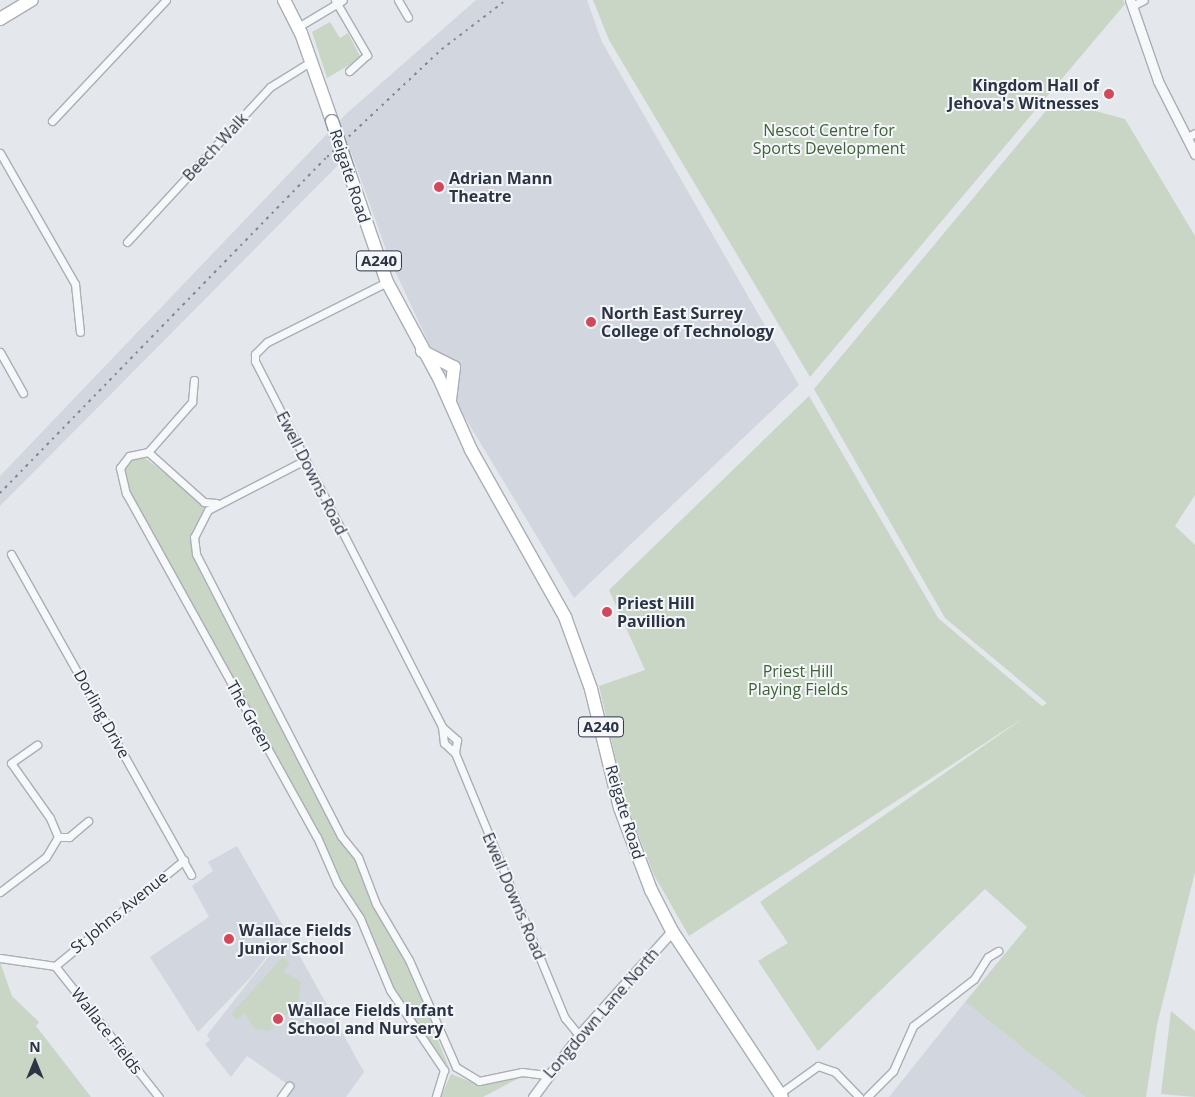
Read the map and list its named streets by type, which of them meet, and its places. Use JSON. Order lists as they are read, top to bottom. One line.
{"streets":{"highway":["Reigate Road","A240"],"street":["Beech Walk","Ewell Downs Road","Dorling Drive","The Green","St Johns Avenue","Longdown Lane North","Wallace Fields"]},"crossings":[["Beech Walk","Reigate Road"],["Reigate Road","Ewell Downs Road"],["Reigate Road","Longdown Lane North"],["Ewell Downs Road","The Green"],["Ewell Downs Road","Longdown Lane North"],["Dorling Drive","St Johns Avenue"],["St Johns Avenue","Wallace Fields"]],"parks":["Nescot Centre for Sports Development","Priest Hill Playing Fields"],"places":["Kingdom Hall of Jehova's Witnesses","Adrian Mann Theatre","North East Surrey College of Technology","Priest Hill Pavillion","Wallace Fields Junior School","Wallace Fields Infant School and Nursery"],"north":"top"}
